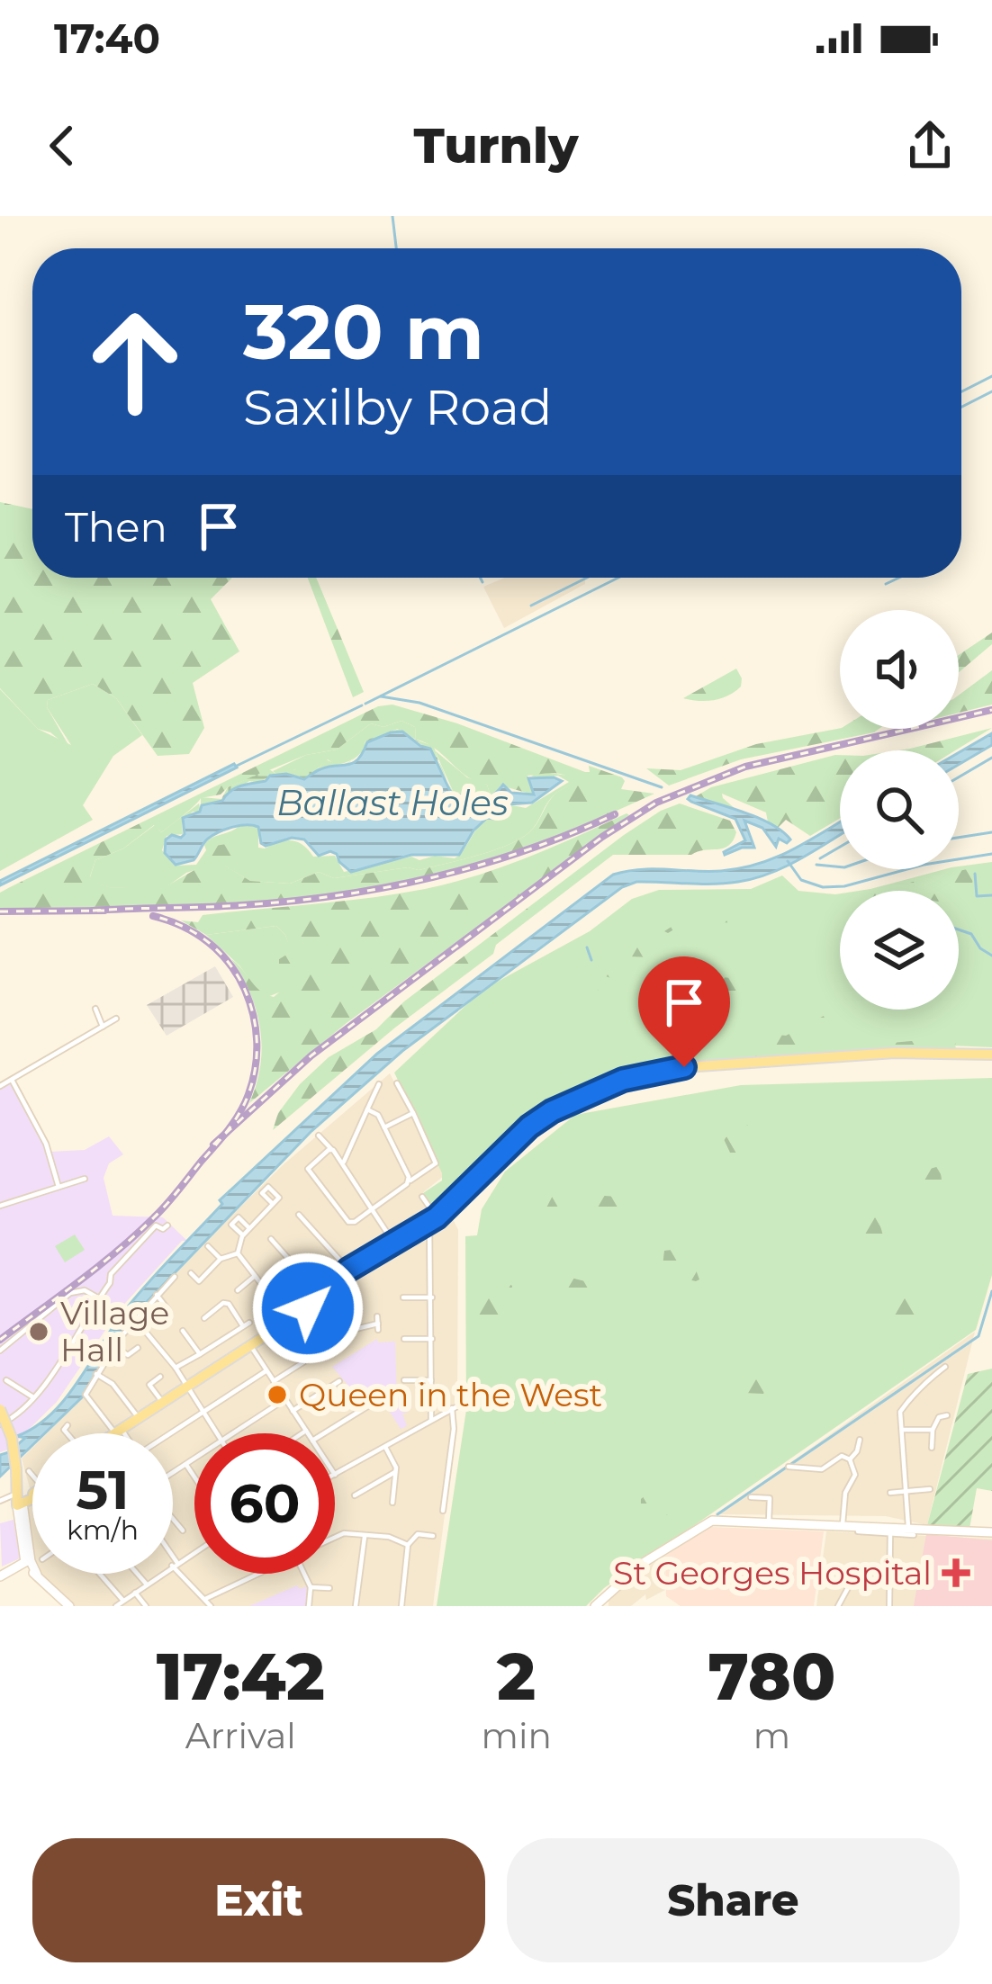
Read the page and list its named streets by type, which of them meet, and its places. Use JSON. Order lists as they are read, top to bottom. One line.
{"water":["Ballast Holes"],"places":{"other":["Village Hall","Queen in the West"],"health":["St Georges Hospital"]},"page":{"status":"17:40","header":"Turnly","turn":["320 m","Saxilby Road"],"then":"Then","speed":"51 km/h","limit":"60","eta":["17:42","Arrival","2","min","780","m"],"buttons":["Exit","Share"]}}
